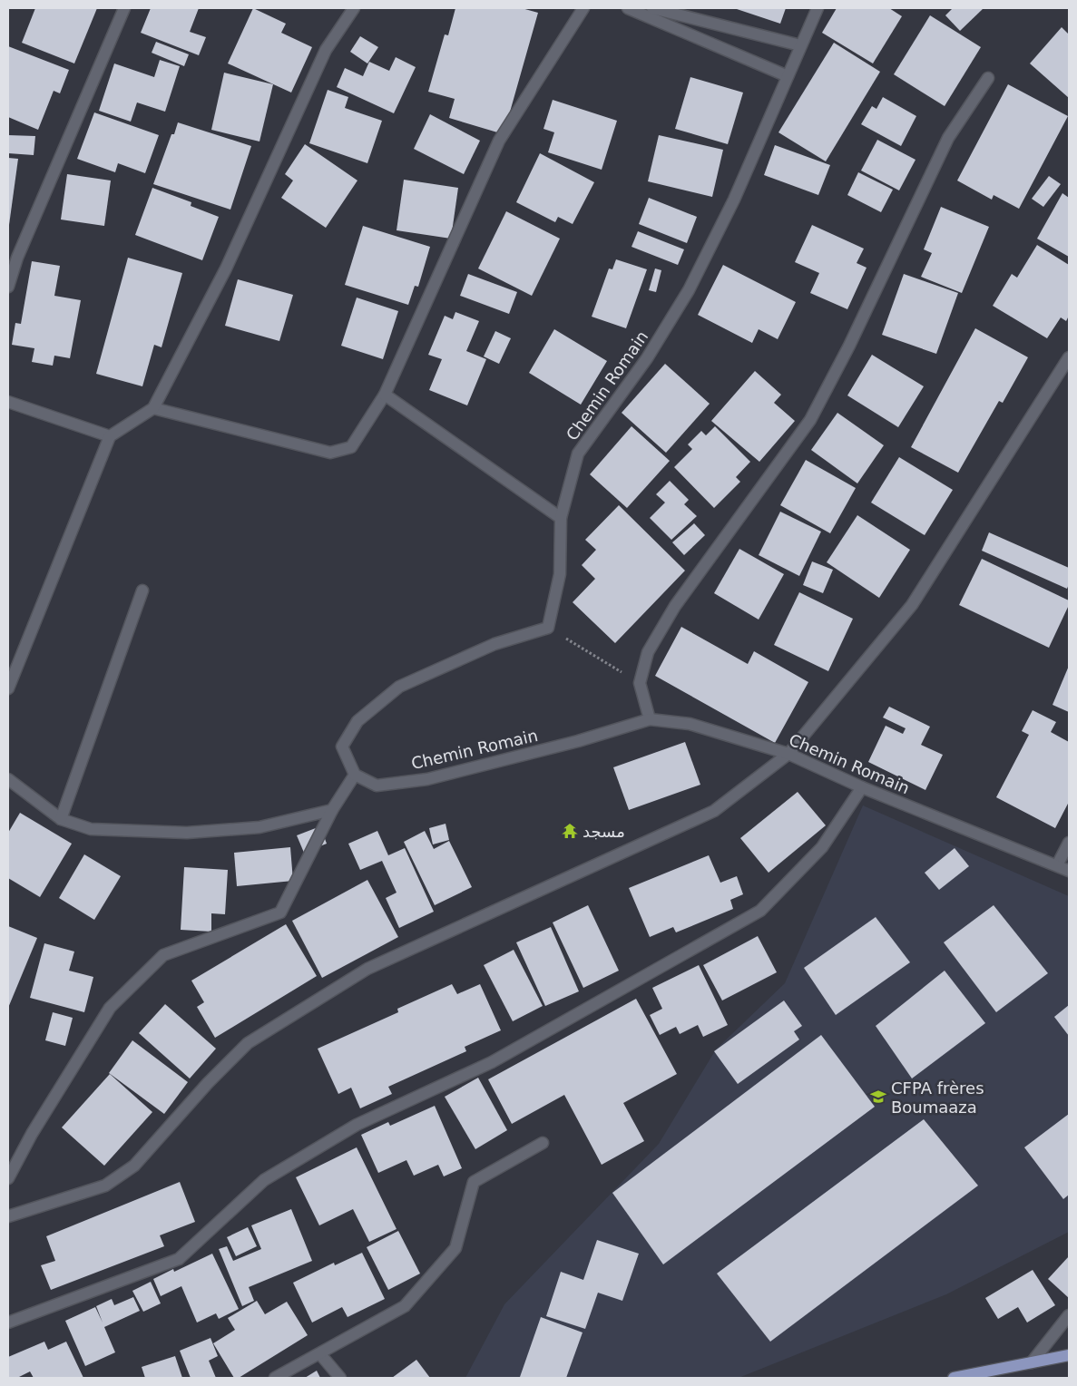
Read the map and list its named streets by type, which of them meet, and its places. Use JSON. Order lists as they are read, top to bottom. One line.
{"streets":{"street":["Chemin Romain"]},"places":{"temple":["مسجد"],"school or university":["CFPA frères Boumaaza"]}}
